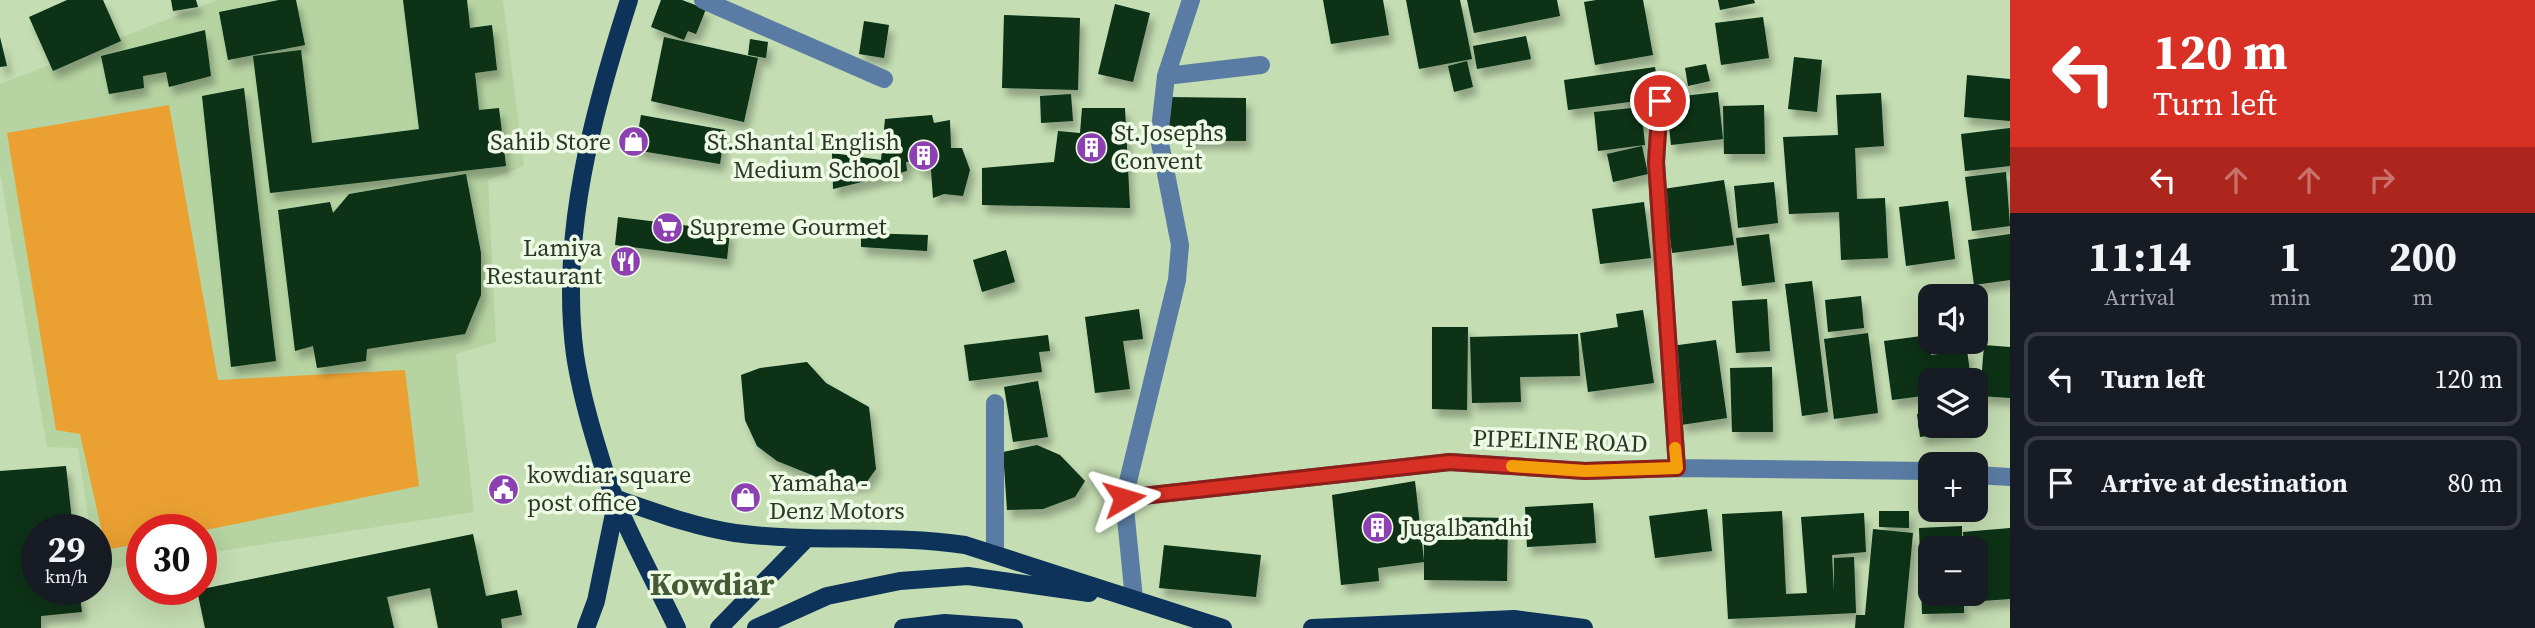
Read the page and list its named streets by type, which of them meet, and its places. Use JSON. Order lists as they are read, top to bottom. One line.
{"streets":{"street":["PIPELINE ROAD"]},"districts":["Kowdiar"],"places":{"shop":["Sahib Store","Yamaha - Denz Motors"],"building":["St.Josephs Convent","St.Shantal English Medium School","Jugalbandhi"],"supermarket":["Supreme Gourmet"],"restaurant":["Lamiya Restaurant"],"public building":["kowdiar square post office"]},"page":{"turn":["120 m","Turn left"],"eta":["11:14","Arrival","1","min","200","m"],"map_buttons":["+","−"],"list":[{"name":"Turn left","value":"120 m"},{"name":"Arrive at destination","value":"80 m"}],"speed":"29 km/h","limit":"30"}}
